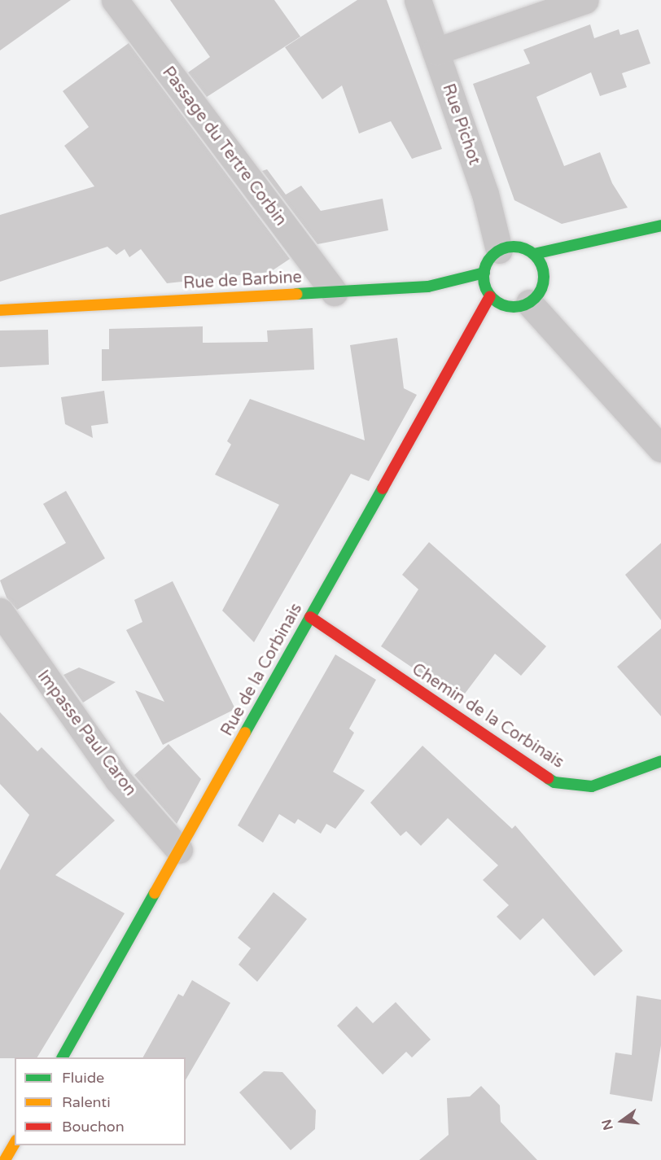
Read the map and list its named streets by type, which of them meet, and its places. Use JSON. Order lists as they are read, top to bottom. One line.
{"streets":{"street":["Rue Pichot","Passage du Tertre Corbin","Rue de Barbine","Rue de la Corbinais","Chemin de la Corbinais","Impasse Paul Caron"]},"crossings":[["Rue Pichot","Rue de Barbine"],["Rue Pichot","Rue de la Corbinais"],["Passage du Tertre Corbin","Rue de Barbine"],["Rue de Barbine","Rue de la Corbinais"],["Rue de la Corbinais","Chemin de la Corbinais"],["Rue de la Corbinais","Impasse Paul Caron"]],"legend":["Fluide","Ralenti","Bouchon"],"north":"left"}
